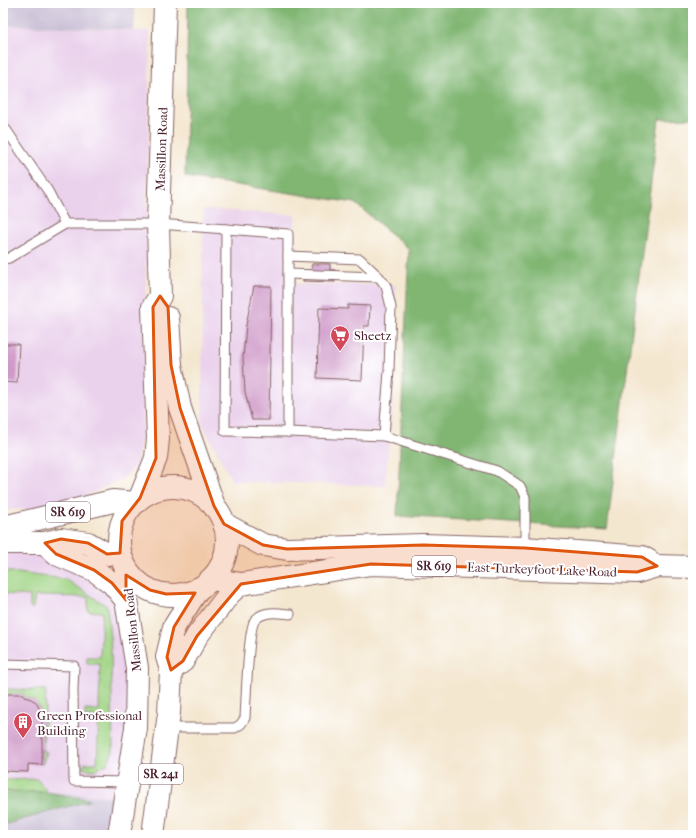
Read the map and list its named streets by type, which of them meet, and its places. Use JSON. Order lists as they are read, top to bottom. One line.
{"streets":{"main road":["Massillon Road","SR 619","East Turkeyfoot Lake Road","SR 241"]},"crossings":[["Massillon Road","SR 619"],["Massillon Road","East Turkeyfoot Lake Road"],["Massillon Road","SR 241"],["SR 619","East Turkeyfoot Lake Road"],["SR 619","SR 241"],["East Turkeyfoot Lake Road","SR 241"]],"places":{"supermarket":["Sheetz"],"building":["Green Professional Building"]}}
